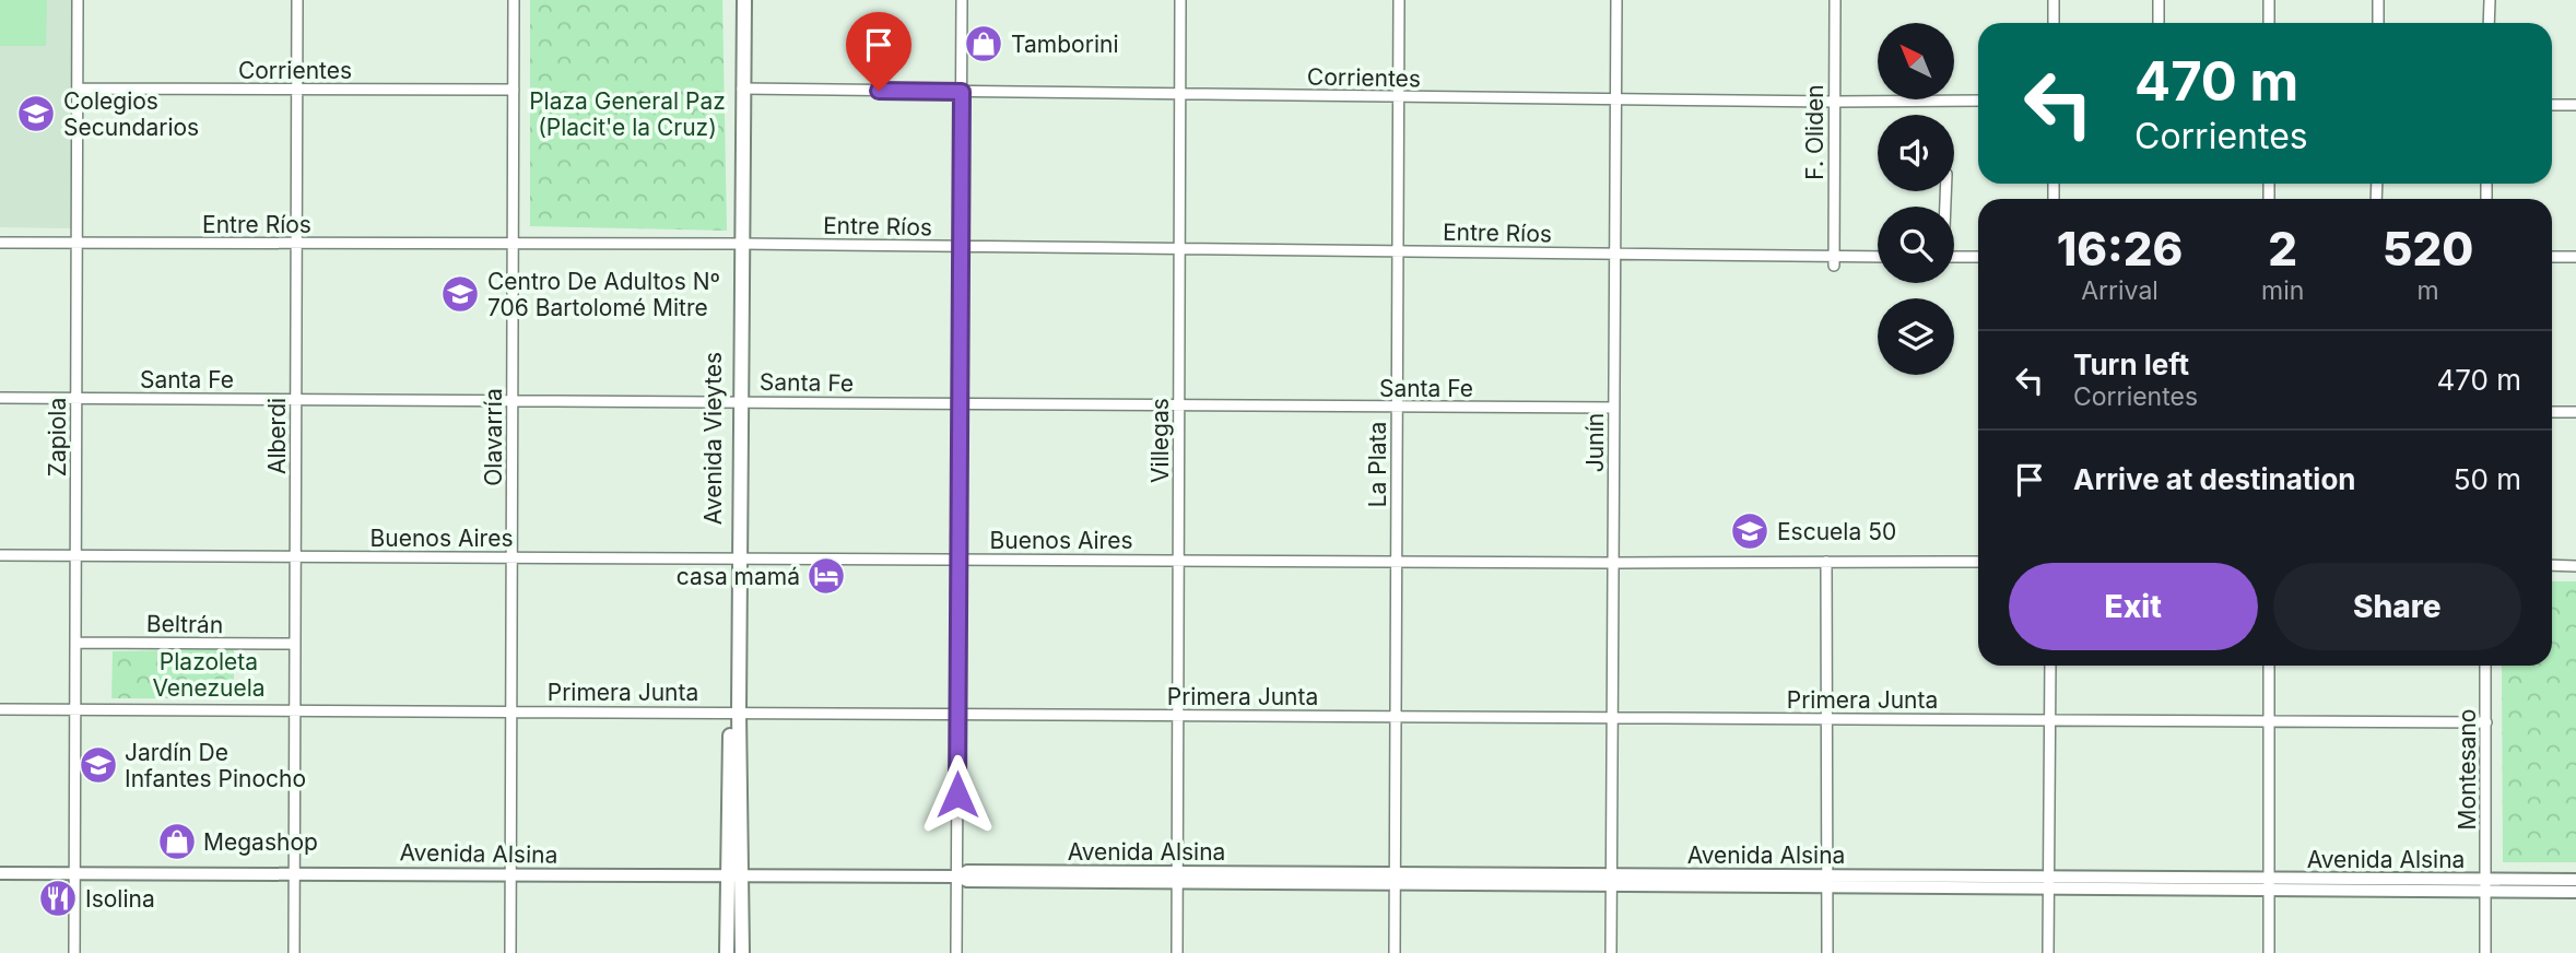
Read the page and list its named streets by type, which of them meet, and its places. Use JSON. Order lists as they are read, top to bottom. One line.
{"streets":{"main road":["Avenida Vieytes"],"street":["Corrientes","F. Oliden","Entre Ríos","Santa Fe","Alberdi","Zapiola","Olavarría","Villegas","Junín","La Plata","Buenos Aires","Beltrán","Primera Junta","Montesano","Avenida Alsina"]},"crossings":[["Corrientes","F. Oliden"],["Corrientes","Alberdi"],["Corrientes","Zapiola"],["Corrientes","Olavarría"],["Corrientes","Avenida Vieytes"],["Corrientes","Villegas"],["Corrientes","Junín"],["Corrientes","La Plata"],["F. Oliden","Entre Ríos"],["Entre Ríos","Alberdi"],["Entre Ríos","Zapiola"],["Entre Ríos","Olavarría"],["Entre Ríos","Avenida Vieytes"],["Entre Ríos","Villegas"],["Entre Ríos","Junín"],["Entre Ríos","La Plata"],["Santa Fe","Alberdi"],["Santa Fe","Zapiola"],["Santa Fe","Olavarría"],["Santa Fe","Avenida Vieytes"],["Santa Fe","Villegas"],["Santa Fe","Junín"],["Santa Fe","La Plata"],["Alberdi","Buenos Aires"],["Alberdi","Beltrán"],["Alberdi","Primera Junta"],["Alberdi","Avenida Alsina"],["Zapiola","Buenos Aires"],["Zapiola","Beltrán"],["Zapiola","Primera Junta"],["Zapiola","Avenida Alsina"],["Olavarría","Buenos Aires"],["Olavarría","Primera Junta"],["Olavarría","Avenida Alsina"],["Avenida Vieytes","Buenos Aires"],["Avenida Vieytes","Primera Junta"],["Avenida Vieytes","Avenida Alsina"],["Villegas","Buenos Aires"],["Villegas","Primera Junta"],["Villegas","Avenida Alsina"],["Junín","Buenos Aires"],["Junín","Primera Junta"],["Junín","Avenida Alsina"],["La Plata","Buenos Aires"],["La Plata","Primera Junta"],["La Plata","Avenida Alsina"],["Primera Junta","Montesano"],["Montesano","Avenida Alsina"]],"parks":["Plaza General Paz (Placit'e la Cruz)","Plazoleta Venezuela"],"places":{"shop":["Tamborini","Megashop"],"school or university":["Colegios Secundarios","Centro De Adultos Nº 706 Bartolomé Mitre","Escuela 50","Jardín De Infantes Pinocho"],"hotel":["casa mamá"],"restaurant":["Isolina"]},"north":"top left","page":{"turn":["470 m","Corrientes"],"eta":["16:26","Arrival","2","min","520","m"],"list":[{"name":"Turn left","note":"Corrientes","value":"470 m"},{"name":"Arrive at destination","value":"50 m"}],"buttons":["Exit","Share"]}}
